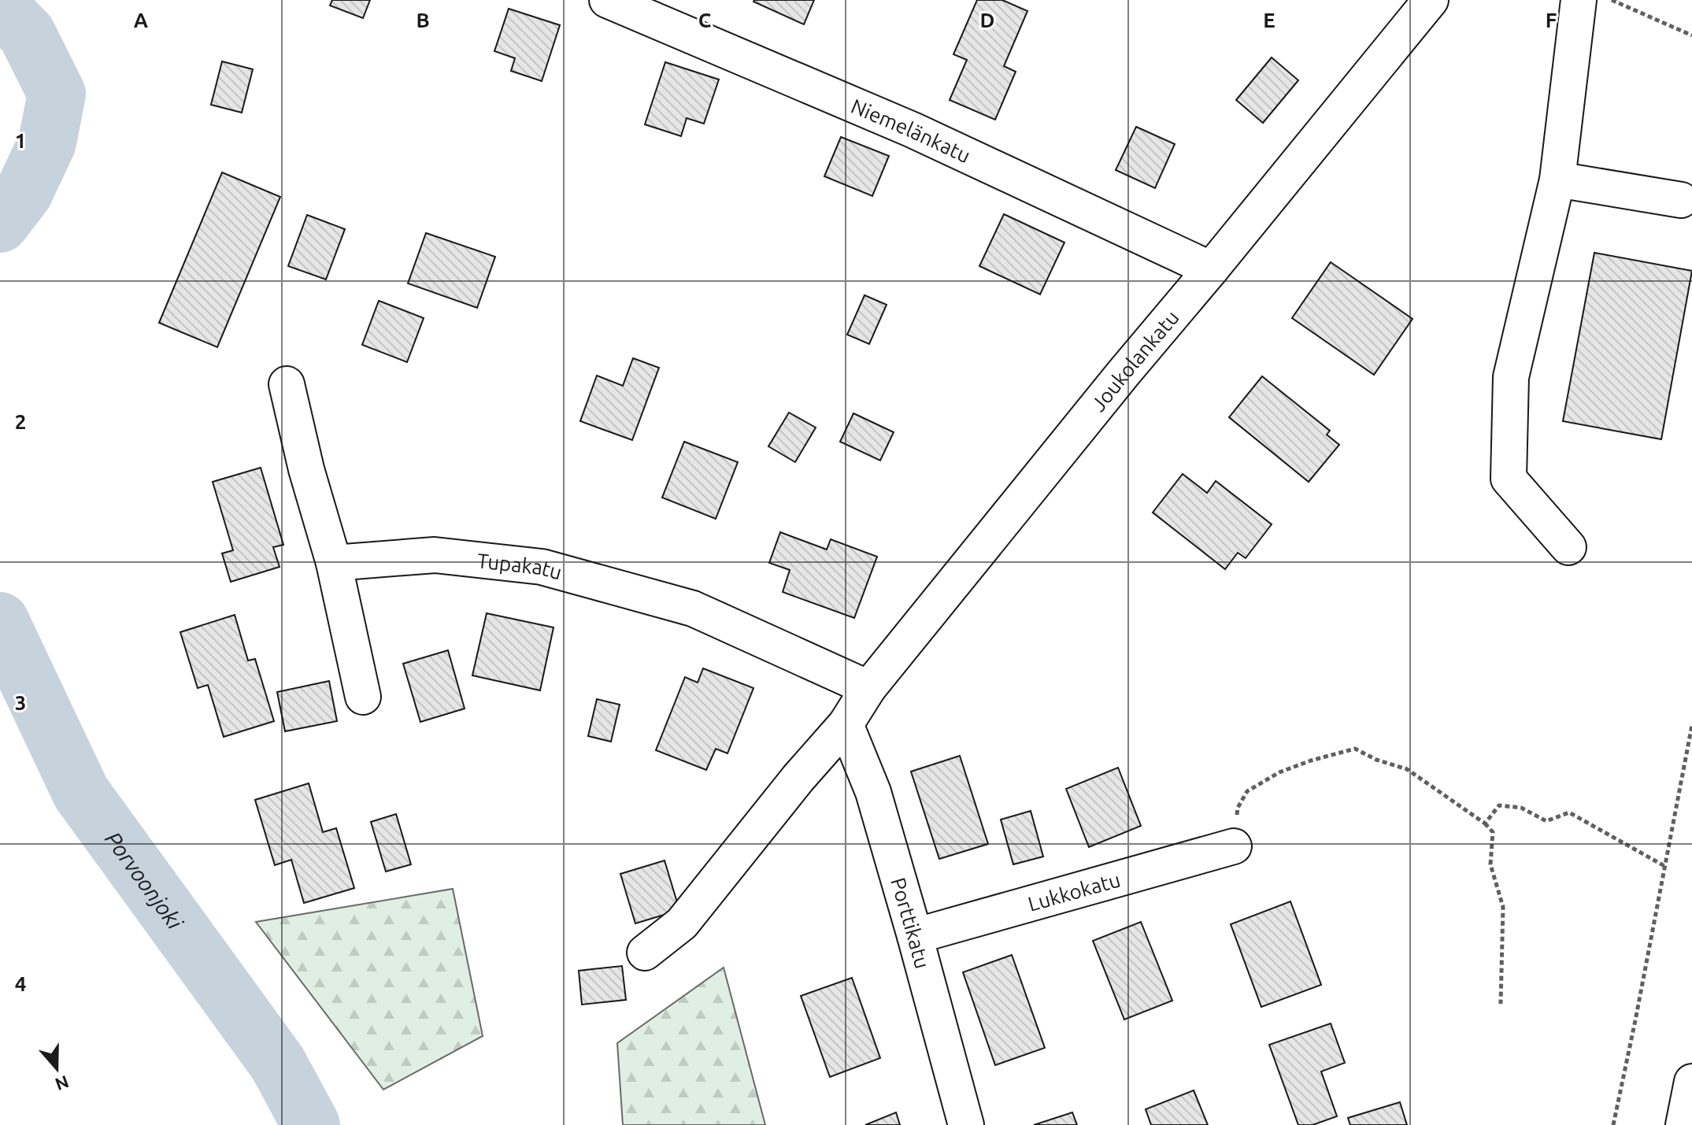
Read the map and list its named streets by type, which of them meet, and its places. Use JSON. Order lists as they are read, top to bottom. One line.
{"streets":{"street":["Niemelänkatu","Joukolankatu","Tupakatu","Lukkokatu","Porttikatu"]},"crossings":[["Niemelänkatu","Joukolankatu"],["Joukolankatu","Tupakatu"],["Joukolankatu","Porttikatu"],["Lukkokatu","Porttikatu"]],"water":["Porvoonjoki"],"north":"bottom","grid":{"columns":["A","B","C","D","E","F"],"rows":["1","2","3","4"]}}
